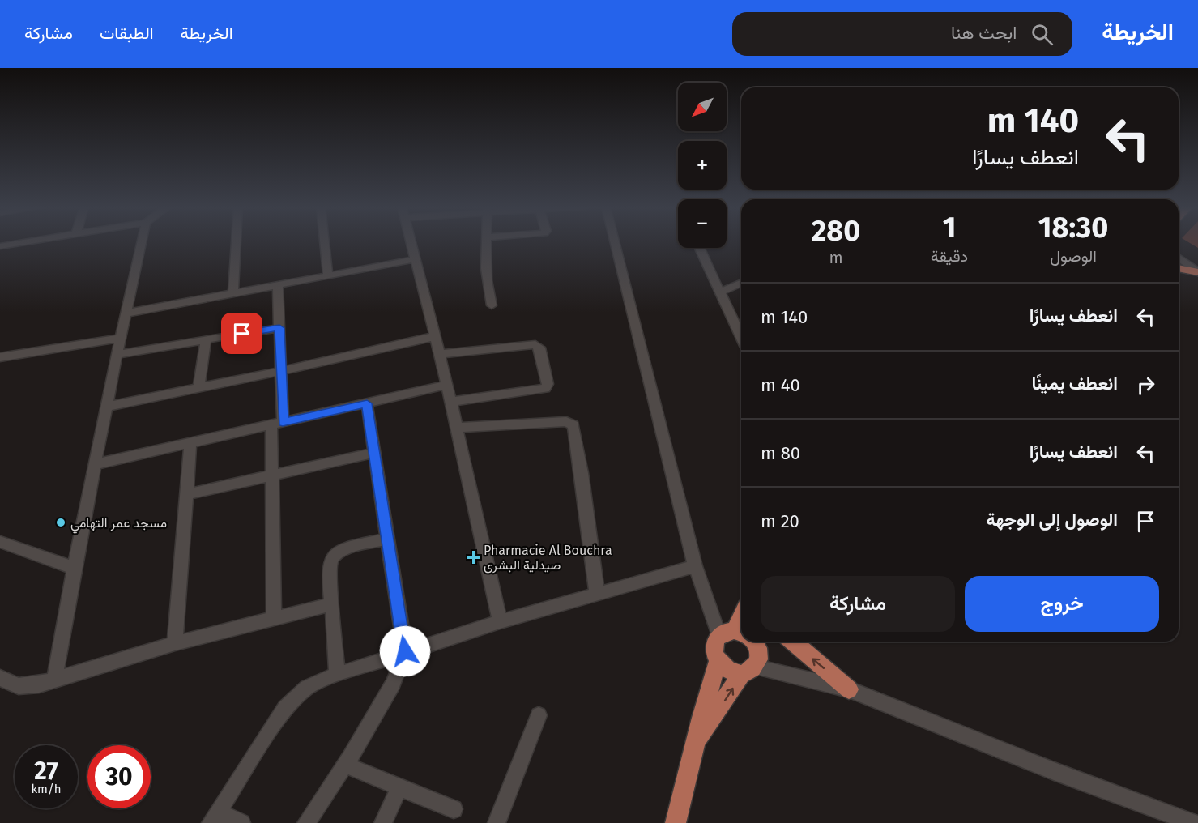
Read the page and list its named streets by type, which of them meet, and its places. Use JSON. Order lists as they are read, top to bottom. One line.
{"places":{"other":["مسجد عمر التهامي"],"health":["Pharmacie Al Bouchra صيدلية البشرى"]},"north":"bottom left","page":{"header":"الخريطة","search":"ابحث هنا","nav":["الخريطة","الطبقات","مشاركة"],"map_buttons":["+","−"],"turn":["140 m","انعطف يسارًا"],"eta":["18:30","الوصول","1","دقيقة","280","m"],"list":[{"name":"انعطف يسارًا","value":"140 m"},{"name":"انعطف يمينًا","value":"40 m"},{"name":"انعطف يسارًا","value":"80 m"},{"name":"الوصول إلى الوجهة","value":"20 m"}],"buttons":["خروج","مشاركة"],"speed":"27 km/h","limit":"30"}}
